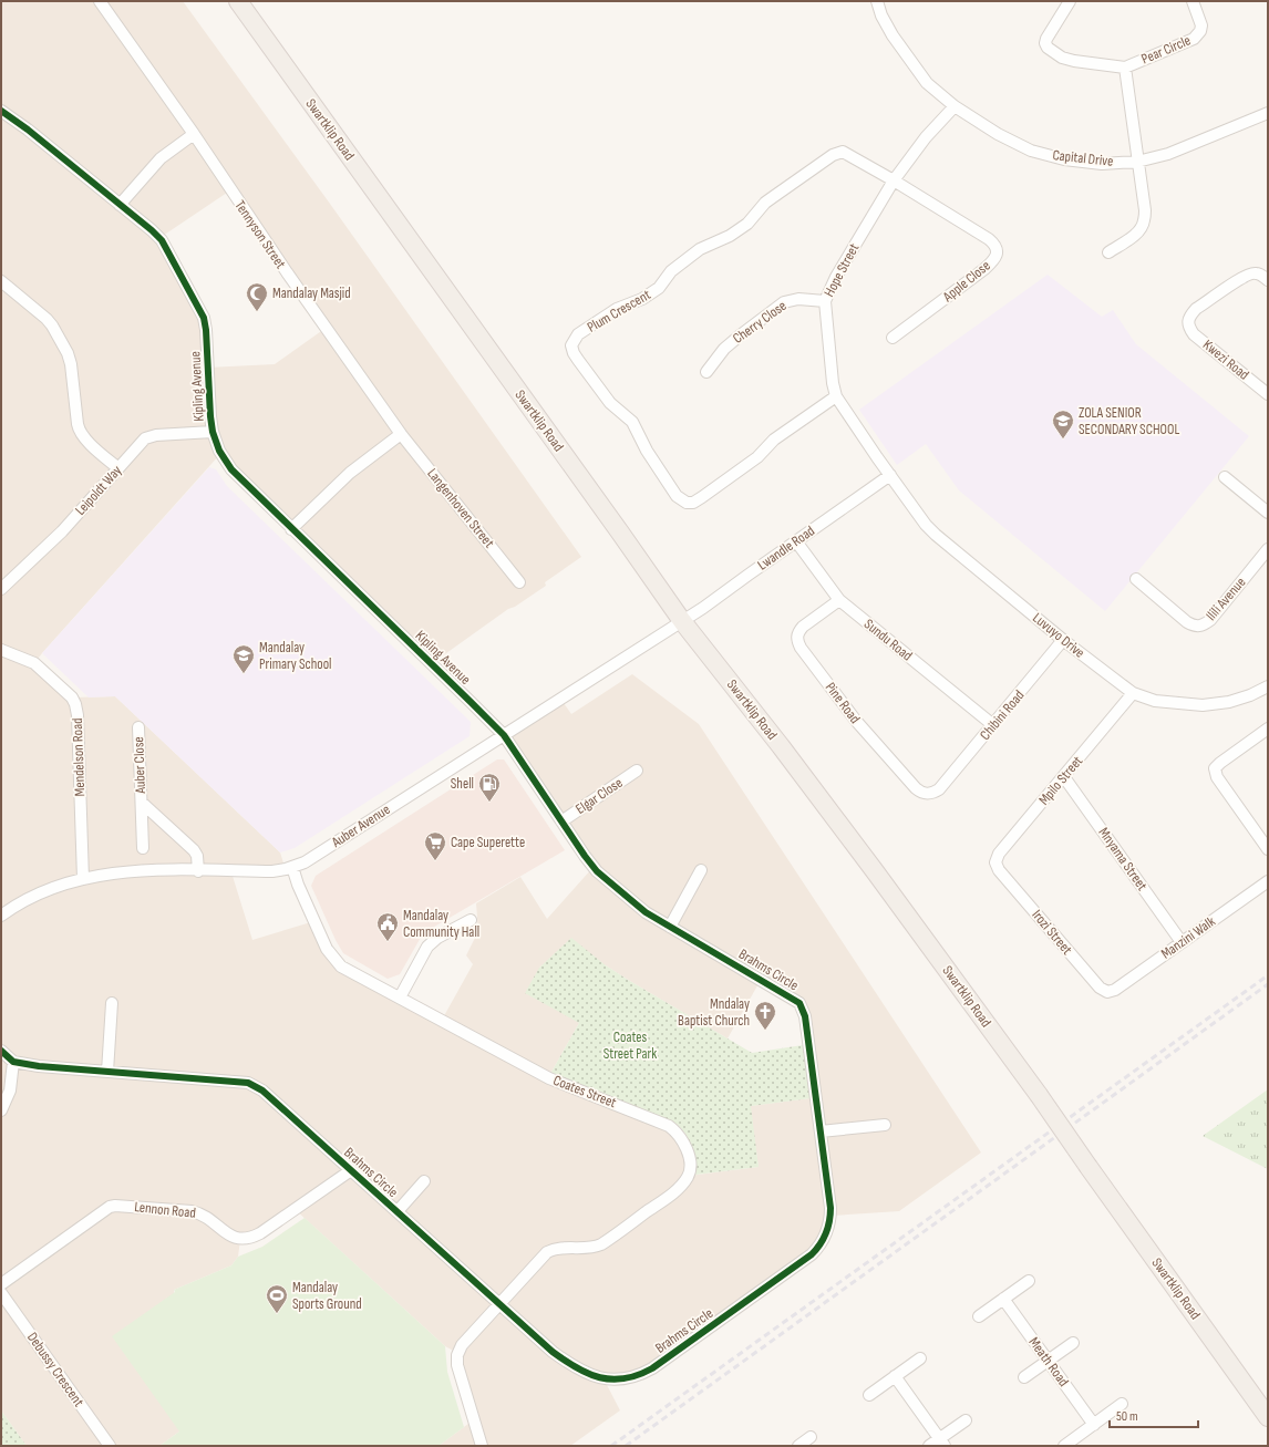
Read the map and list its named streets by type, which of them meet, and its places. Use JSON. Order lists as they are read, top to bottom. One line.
{"streets":{"main road":["Swartklip Road"],"street":["Pear Circle","Capital Drive","Tennyson Street","Hope Street","Apple Close","Plum Crescent","Cherry Close","Kwezi Road","Kipling Avenue","Leipoldt Way","Langenhoven Street","Lwandle Road","Ilili Avenue","Luvuyo Drive","Sundu Road","Pine Road","Chibini Road","Mendelson Road","Auber Close","Mpilo Street","Elgar Close","Auber Avenue","Mnyama Street","Irozi Street","Manzini Walk","Brahms Circle","Coates Street","Lennon Road","Meath Road","Debussy Crescent"]},"crossings":[["Pear Circle","Capital Drive"],["Swartklip Road","Lwandle Road"],["Swartklip Road","Auber Avenue"],["Capital Drive","Hope Street"],["Tennyson Street","Langenhoven Street"],["Hope Street","Apple Close"],["Hope Street","Plum Crescent"],["Hope Street","Cherry Close"],["Hope Street","Lwandle Road"],["Hope Street","Luvuyo Drive"],["Apple Close","Plum Crescent"],["Kipling Avenue","Leipoldt Way"],["Kipling Avenue","Auber Avenue"],["Kipling Avenue","Brahms Circle"],["Lwandle Road","Luvuyo Drive"],["Lwandle Road","Sundu Road"],["Lwandle Road","Auber Avenue"],["Luvuyo Drive","Chibini Road"],["Luvuyo Drive","Mpilo Street"],["Sundu Road","Pine Road"],["Sundu Road","Chibini Road"],["Pine Road","Chibini Road"],["Mendelson Road","Auber Avenue"],["Auber Close","Auber Avenue"],["Mpilo Street","Mnyama Street"],["Mpilo Street","Irozi Street"],["Elgar Close","Brahms Circle"],["Auber Avenue","Brahms Circle"],["Auber Avenue","Coates Street"],["Mnyama Street","Manzini Walk"],["Irozi Street","Manzini Walk"],["Brahms Circle","Coates Street"],["Brahms Circle","Lennon Road"]],"parks":["Coates Street Park"],"places":{"mosque":["Mandalay Masjid"],"school or university":["ZOLA SENIOR SECONDARY SCHOOL","Mandalay Primary School"],"fuel station":["Shell"],"supermarket":["Cape Superette"],"public building":["Mandalay Community Hall"],"church":["Mndalay Baptist Church"],"sports":["Mandalay Sports Ground"]},"scale_bar":"50 m"}
